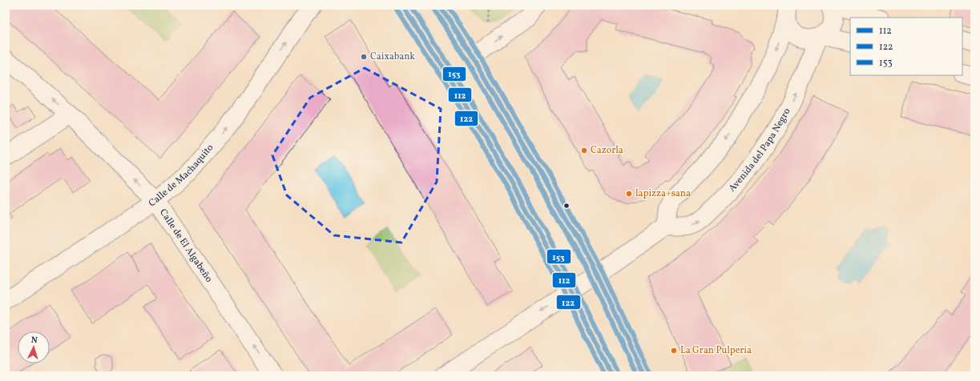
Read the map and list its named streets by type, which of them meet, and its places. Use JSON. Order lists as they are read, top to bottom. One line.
{"streets":{"street":["Avenida del Papa Negro","Calle de Machaquito","Calle de El Algabeño"]},"crossings":[["Calle de Machaquito","Calle de El Algabeño"]],"one_way":["Calle de Machaquito","Calle de El Algabeño"],"places":["Caixabank","Cazorla","lapizza+sana","La Gran Pulpería"],"lines":["transit line 112","transit line 153","transit line 122"],"legend":["112","122","153"],"north":"top"}
